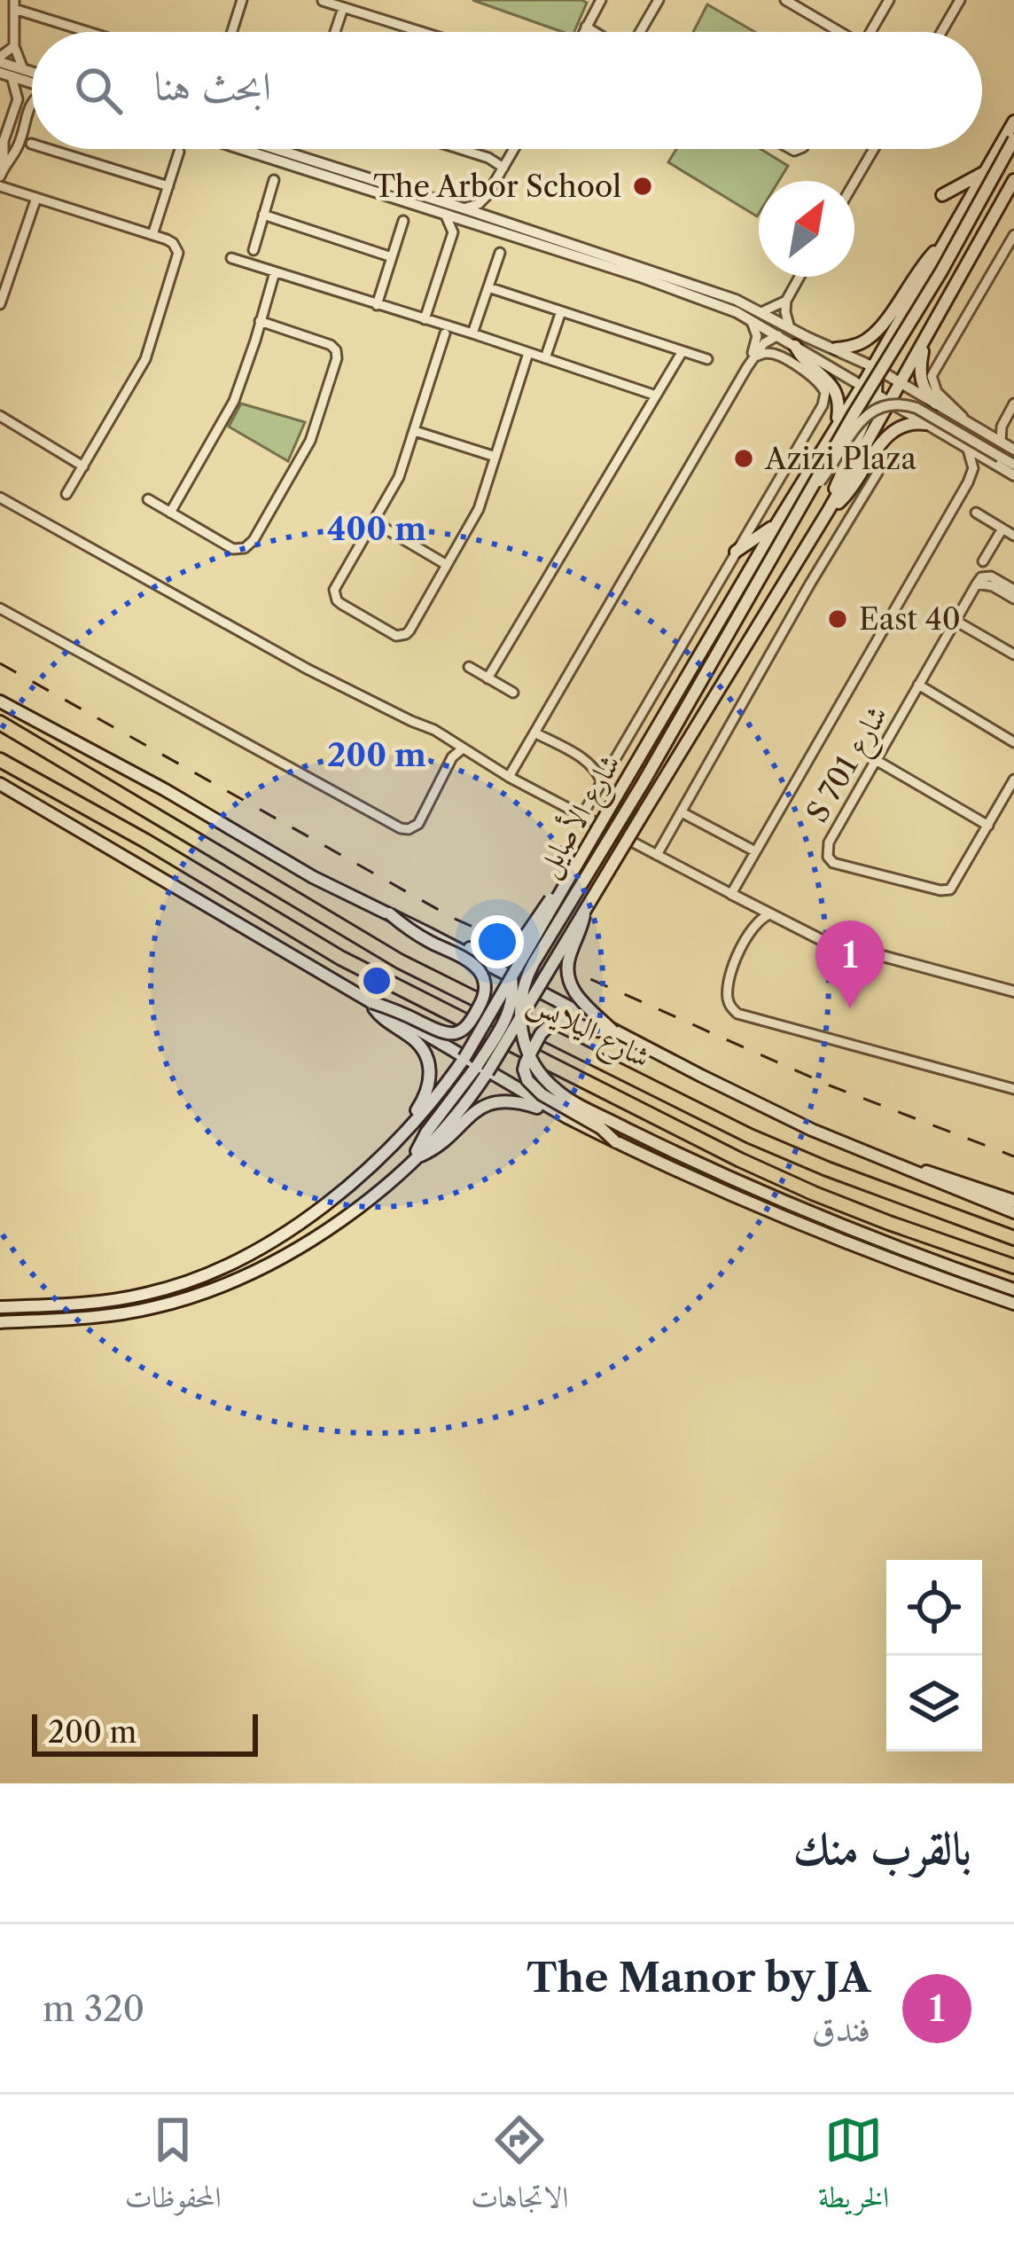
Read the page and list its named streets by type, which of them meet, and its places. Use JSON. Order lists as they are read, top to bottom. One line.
{"streets":{"highway":["شارع اليلايس"],"main road":["شارع الأصايل"],"street":["S 701 شارع"]},"places":["The Arbor School","Azizi Plaza","East 40"],"scale_bar":"200 m","north":"top right","page":{"search":"ابحث هنا","pins":"1","scale":"200 m","heading":"بالقرب منك","list":[{"mark":"1","name":"The Manor by JA","note":"فندق","value":"320 m"}],"nav":["الخريطة","الاتجاهات","المحفوظات"]},"rings":["400 m","200 m"]}
